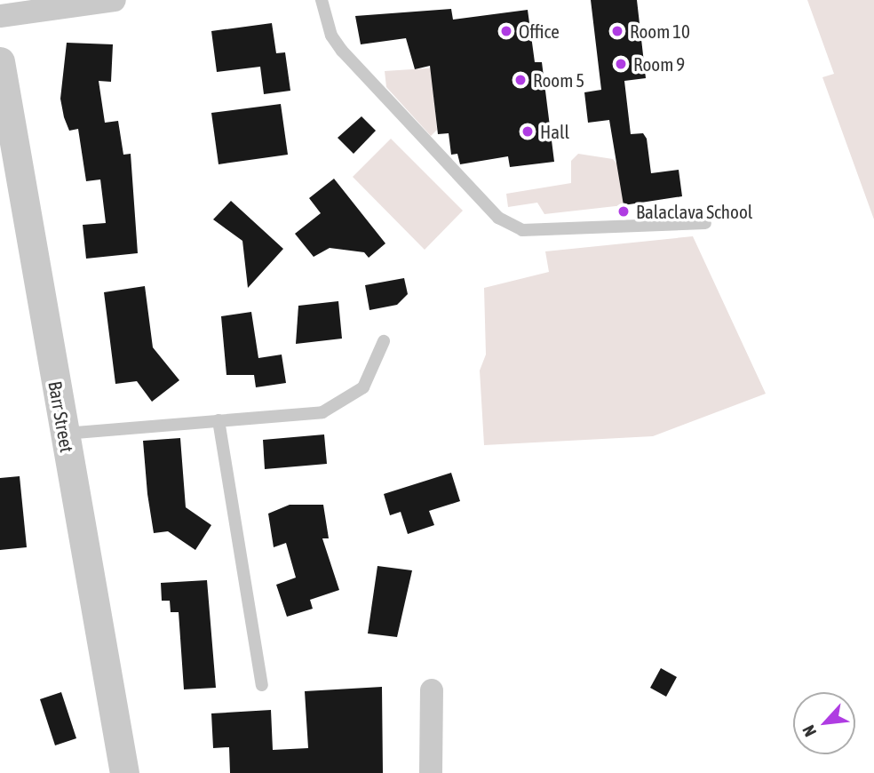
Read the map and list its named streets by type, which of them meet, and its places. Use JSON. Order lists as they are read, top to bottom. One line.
{"streets":{"street":["Barr Street"]},"places":["Office","Room 10","Room 9","Room 5","Hall","Balaclava School"],"north":"bottom left"}
